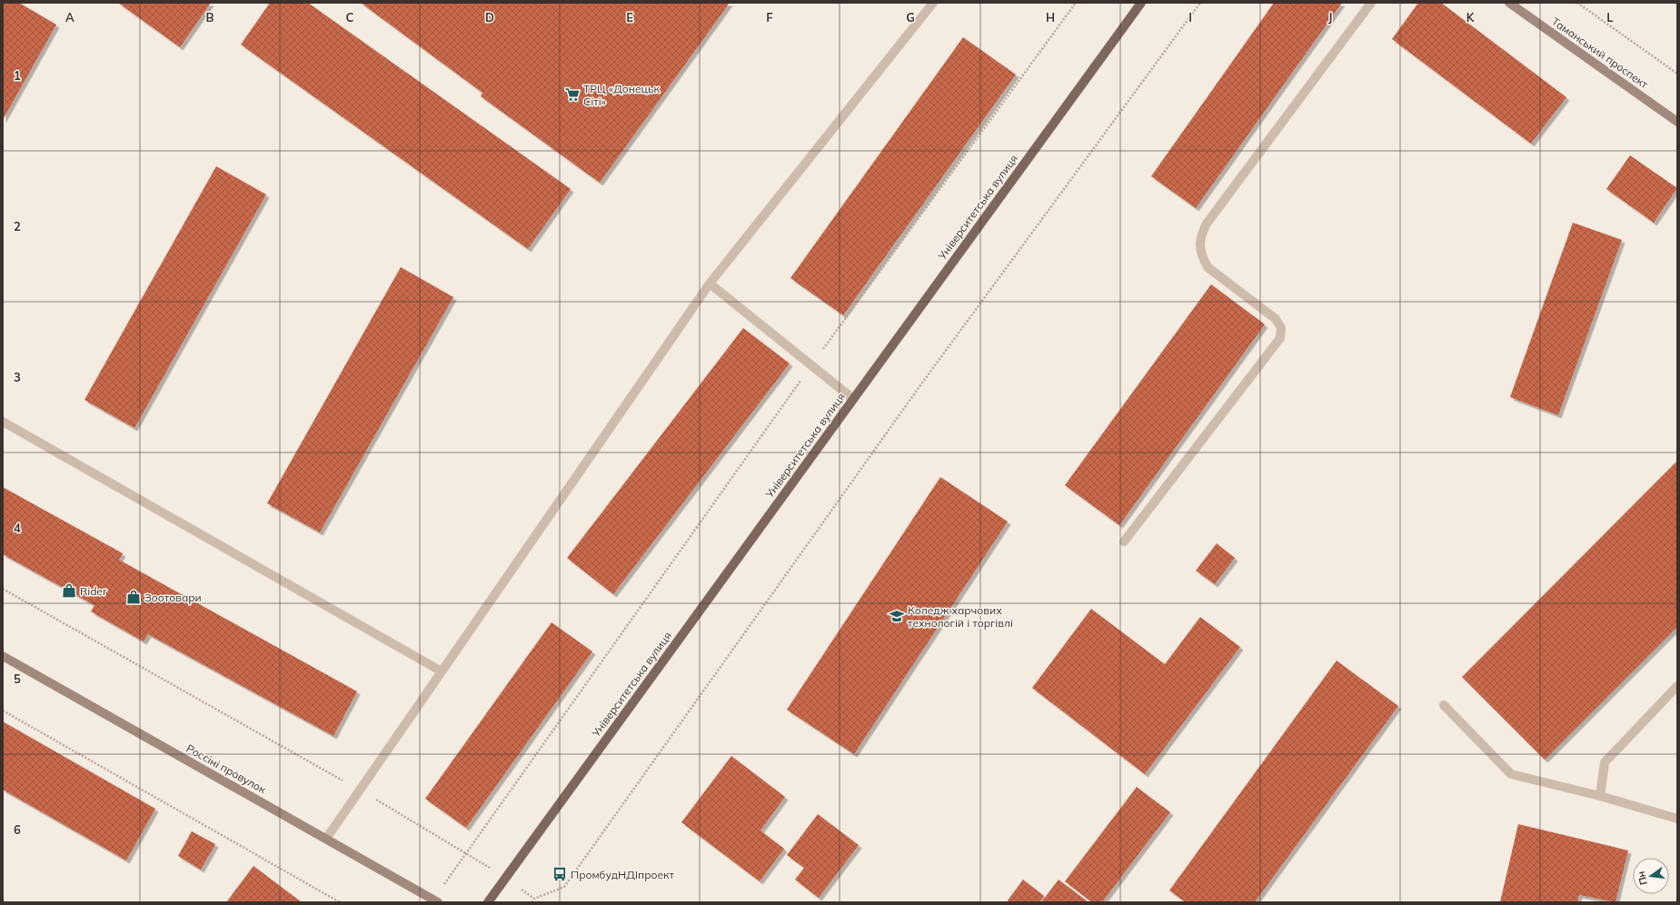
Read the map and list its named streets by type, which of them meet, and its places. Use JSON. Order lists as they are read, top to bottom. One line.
{"streets":{"main road":["Університетська вулиця"],"street":["Таманський проспект","Россіні провулок"]},"places":{"supermarket":["ТРЦ «Донецьк Сіті»"],"shop":["Rider","Зоотовари"],"school or university":["Коледж харчових технологій і торгівлі"],"bus stop":["ПромбудНДІпроект"]},"north":"left","grid":{"columns":["A","B","C","D","E","F","G","H","I","J","K","L"],"rows":["1","2","3","4","5","6"]}}
